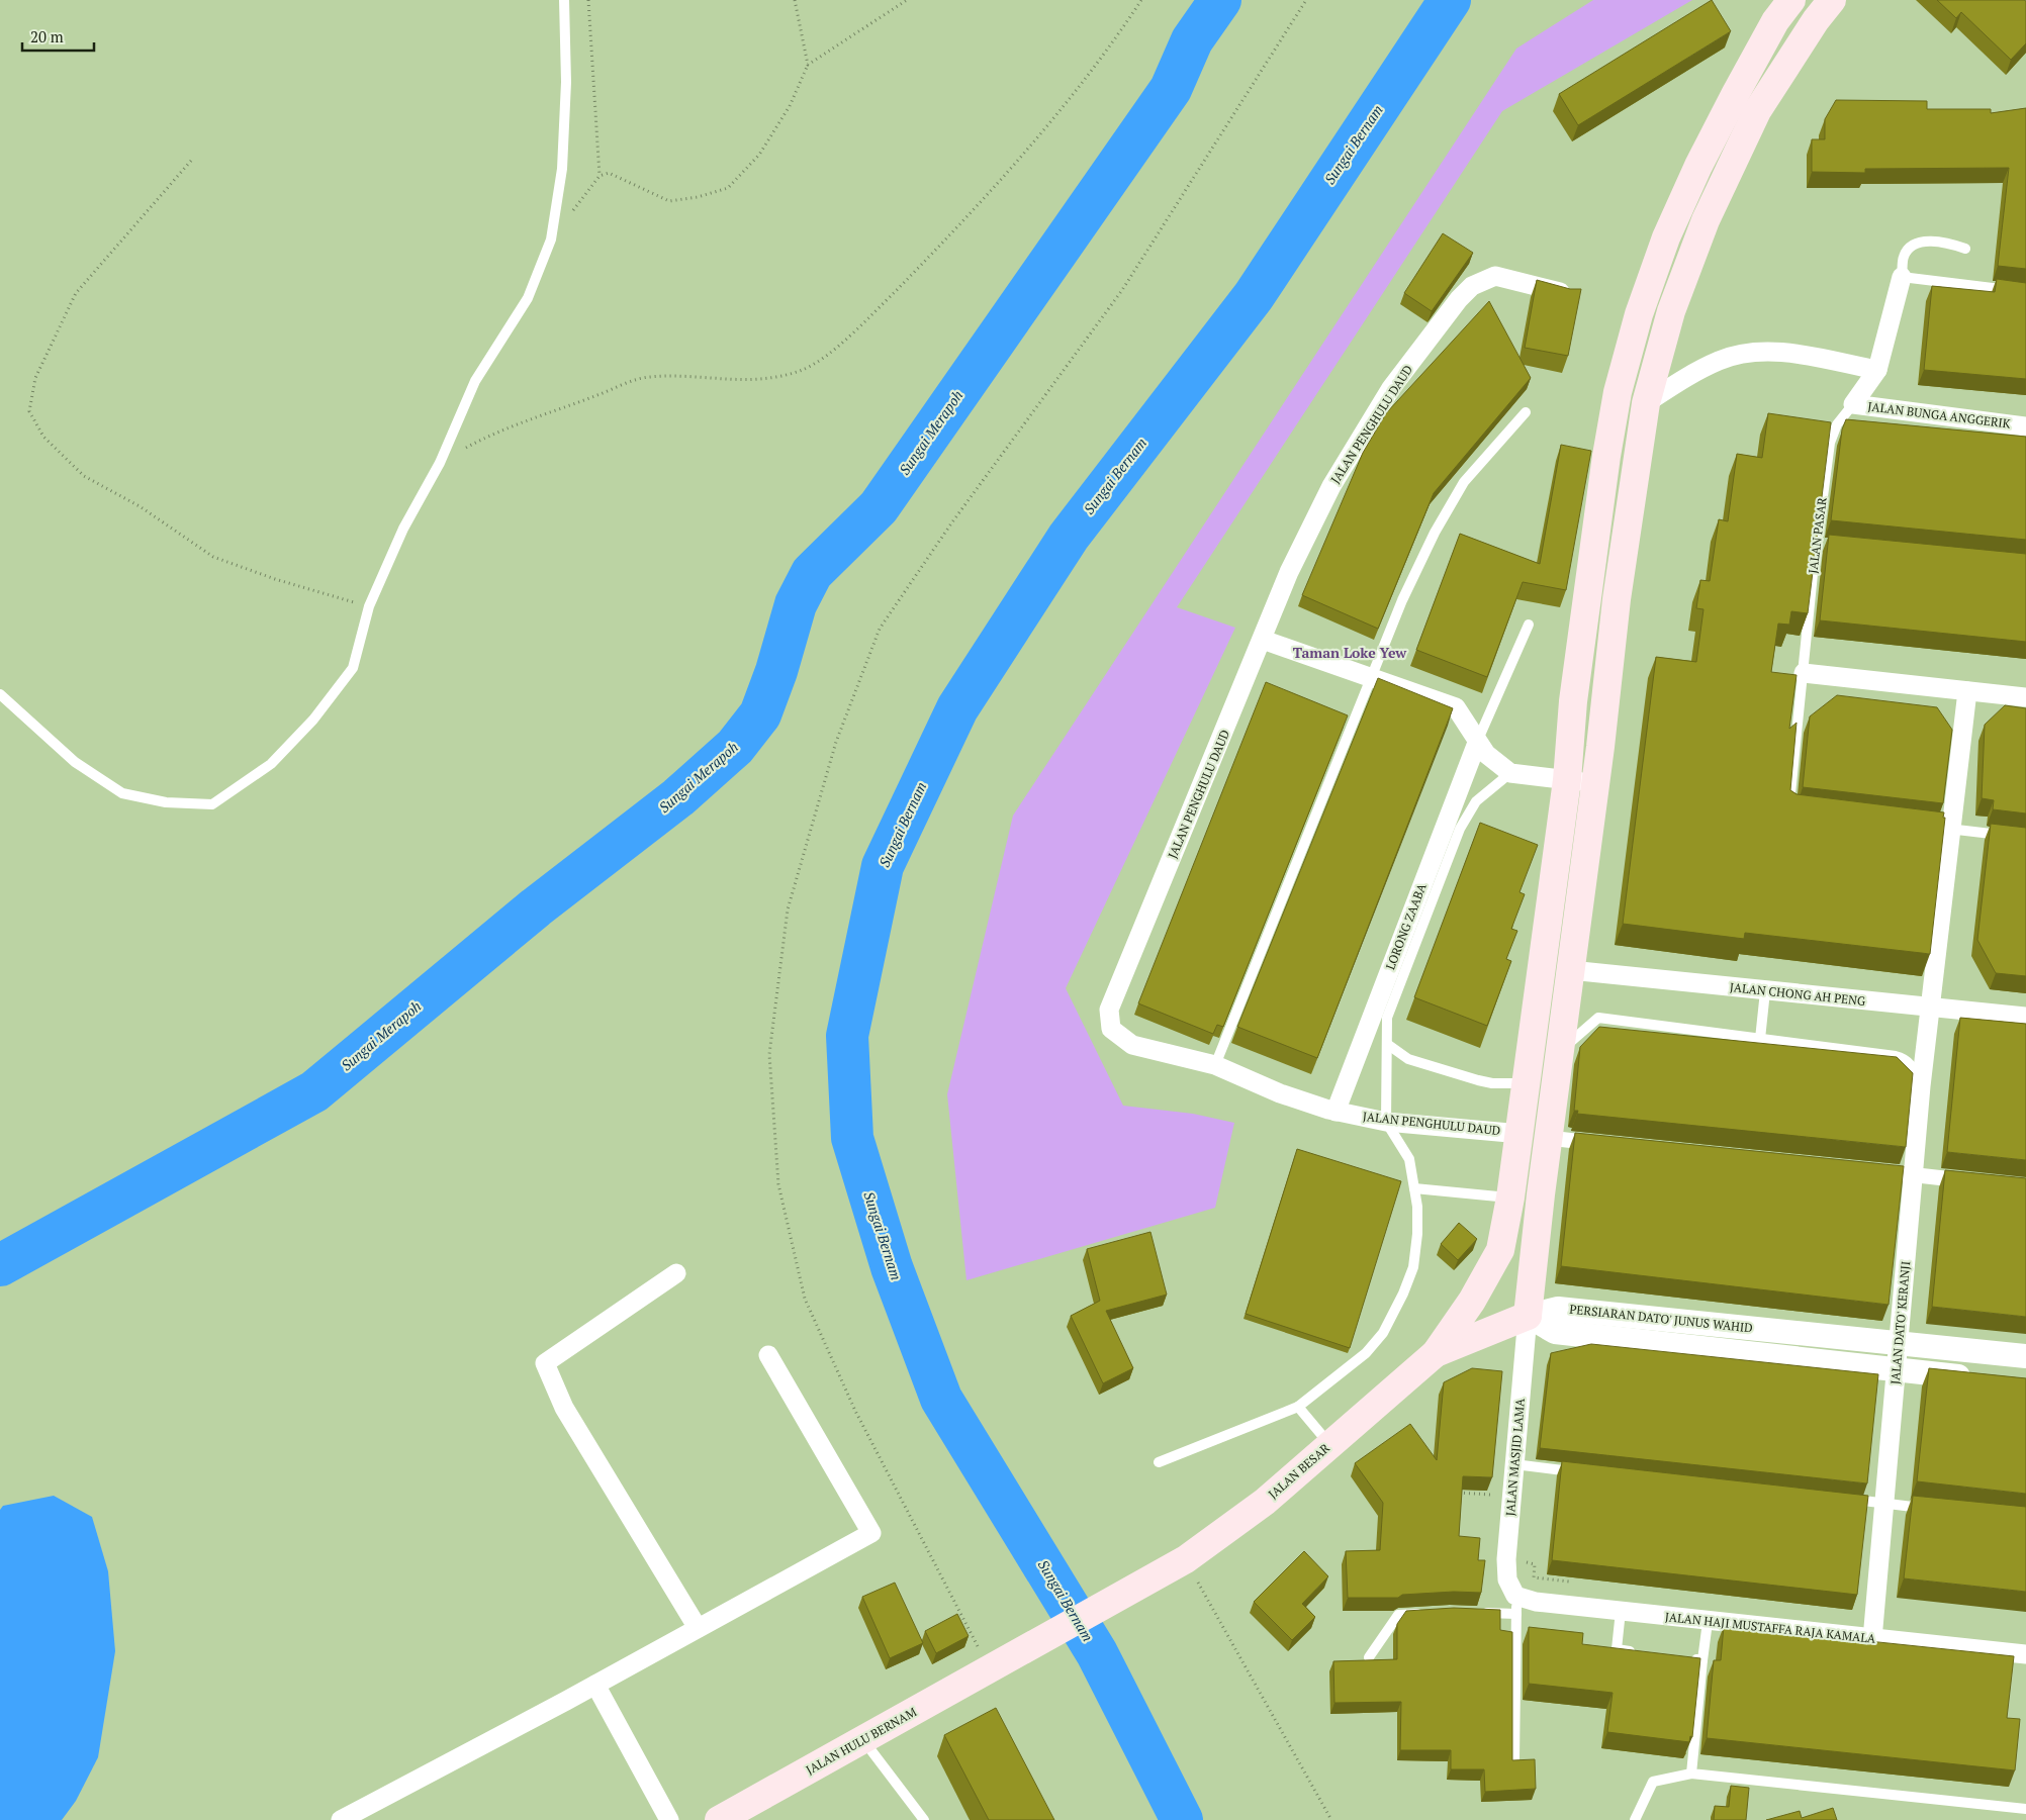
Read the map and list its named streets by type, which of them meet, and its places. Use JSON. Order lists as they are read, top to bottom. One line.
{"streets":{"main road":["JALAN BESAR","JALAN HULU BERNAM"],"street":["JALAN BUNGA ANGGERIK","JALAN PENGHULU DAUD","LORONG ZAABA","JALAN CHONG AH PENG","PERSIARAN DATO' JUNUS WAHID","JALAN DATO' KERANJI","JALAN MASJID LAMA","JALAN HAJI MUSTAFFA RAJA KAMALA"],"lane":["JALAN PASAR"]},"crossings":[["JALAN BUNGA ANGGERIK","JALAN PASAR"],["JALAN PENGHULU DAUD","LORONG ZAABA"],["JALAN CHONG AH PENG","JALAN DATO' KERANJI"],["PERSIARAN DATO' JUNUS WAHID","JALAN DATO' KERANJI"],["PERSIARAN DATO' JUNUS WAHID","JALAN MASJID LAMA"],["JALAN DATO' KERANJI","JALAN HAJI MUSTAFFA RAJA KAMALA"],["JALAN MASJID LAMA","JALAN HAJI MUSTAFFA RAJA KAMALA"],["JALAN BESAR","JALAN HULU BERNAM"]],"districts":["Taman Loke Yew"],"water":["Sungai Bernam","Sungai Merapoh"],"scale_bar":"20 m"}
